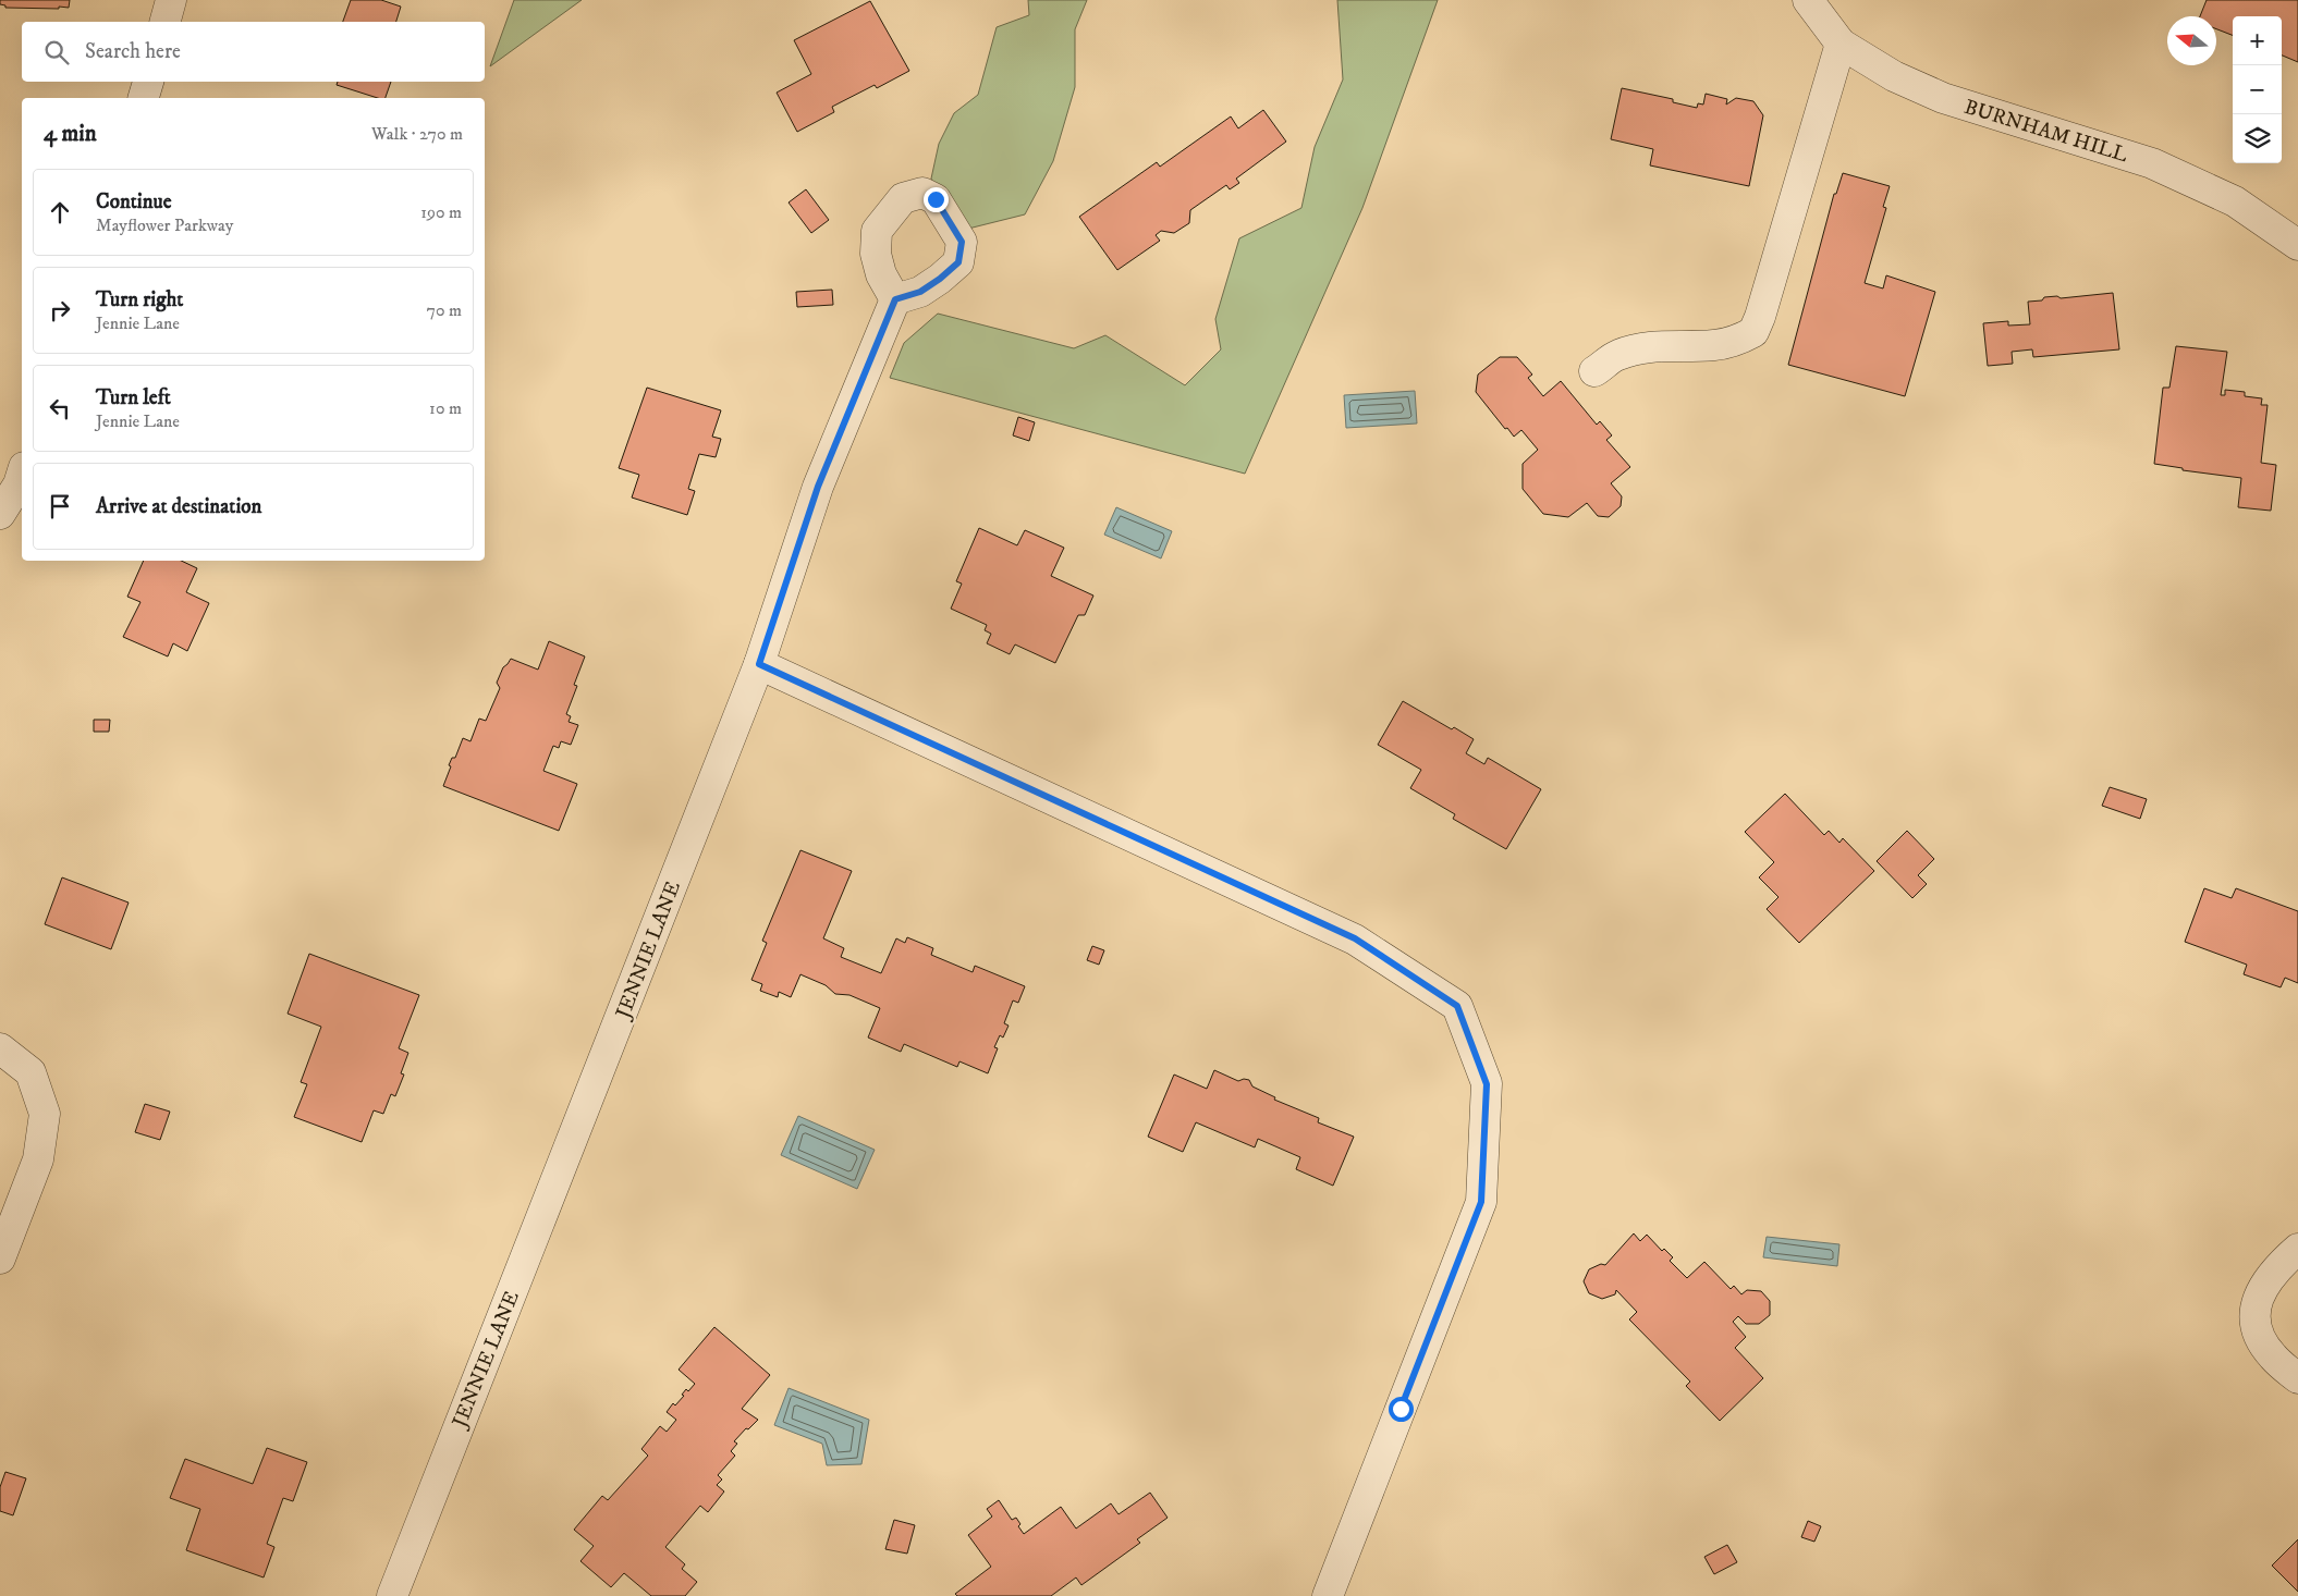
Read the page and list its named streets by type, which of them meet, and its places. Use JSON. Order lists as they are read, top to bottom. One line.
{"streets":{"street":["BURNHAM HILL","JENNIE LANE"]},"north":"left","page":{"map_buttons":["+","−"],"search":"Search here","heading":["4 min","Walk · 270 m"],"list":[["Continue","Mayflower Parkway","190 m"],["Turn right","Jennie Lane","70 m"],["Turn left","Jennie Lane","10 m"],"Arrive at destination"]}}
